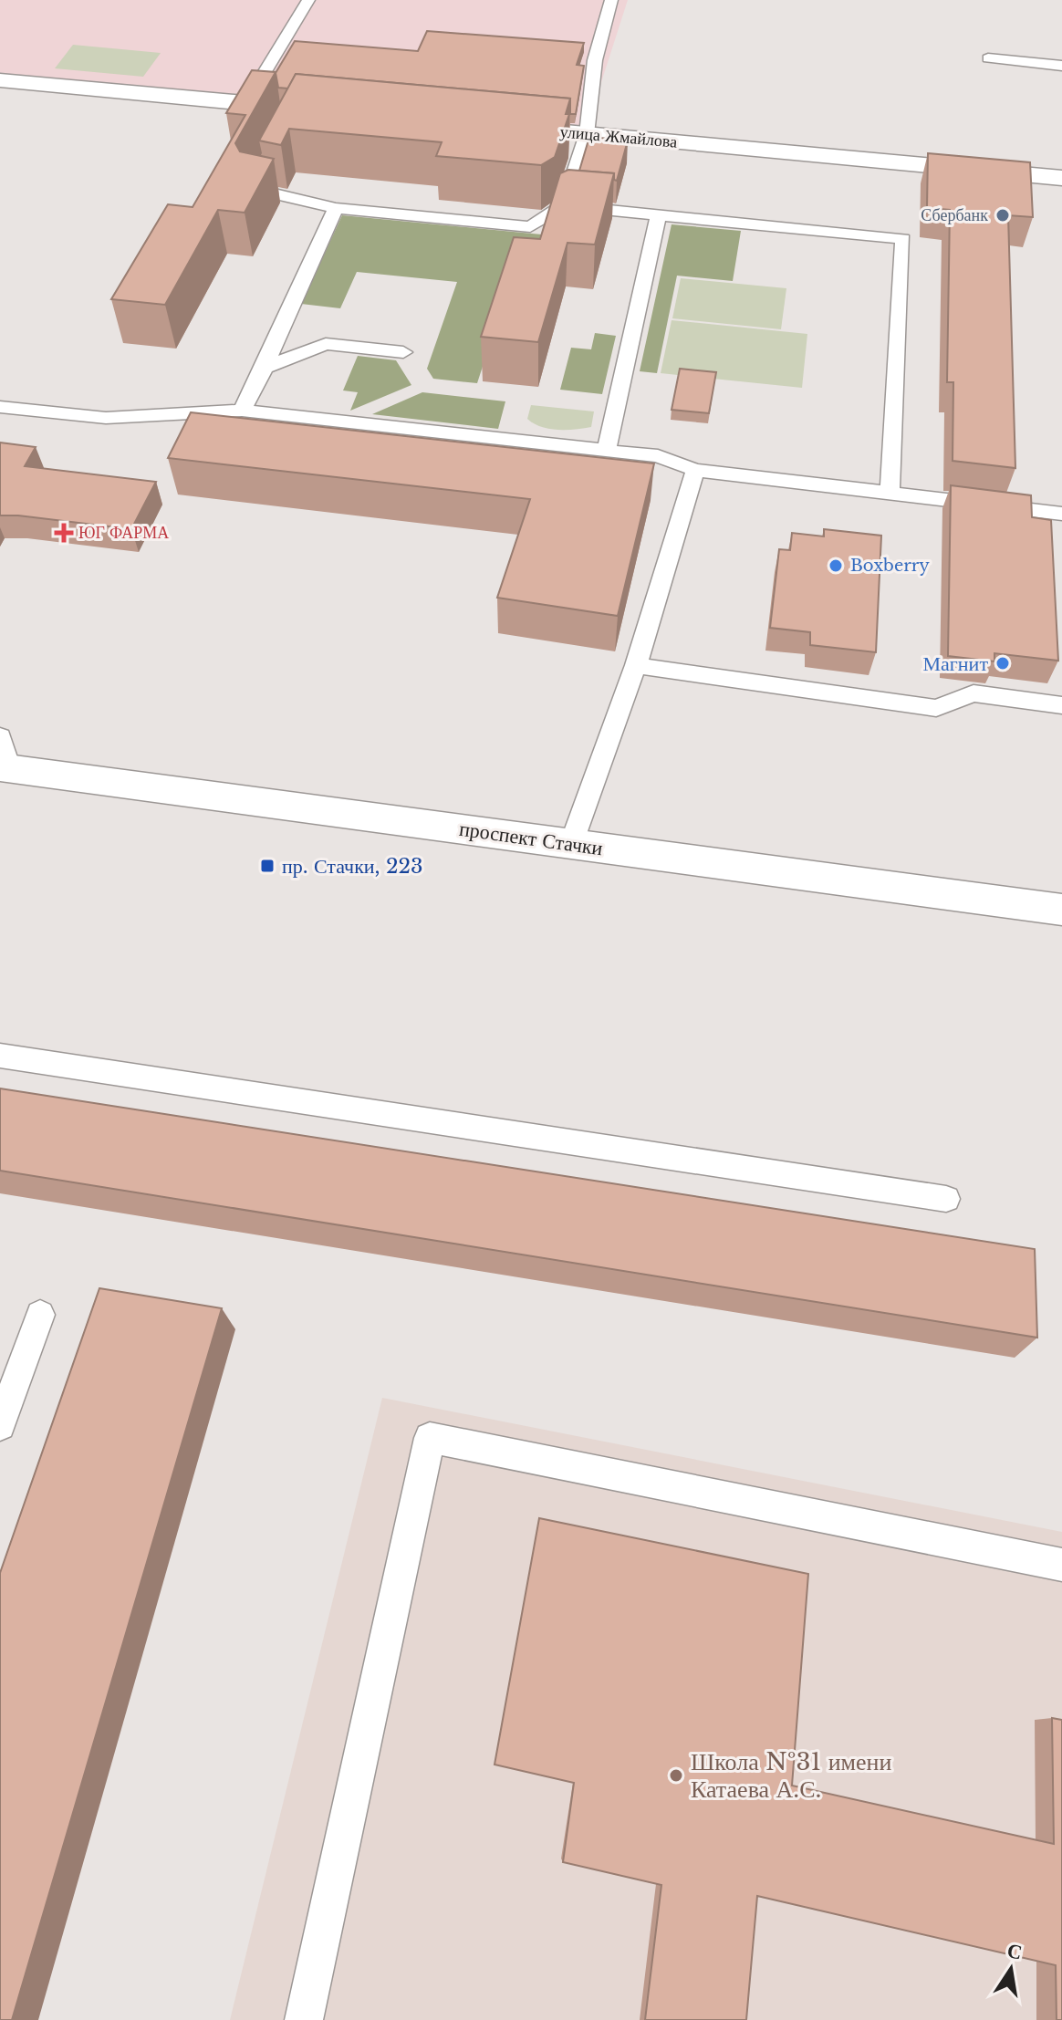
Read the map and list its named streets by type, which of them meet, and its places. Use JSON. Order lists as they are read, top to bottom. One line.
{"streets":{"street":["улица Жмайлова","проспект Стачки"]},"places":{"other":["Сбербанк","Boxberry","Магнит","Школа №31 имени Катаева А.С."],"health":["ЮГ ФАРМА"],"transit":["пр. Стачки, 223"]},"north":"top"}
